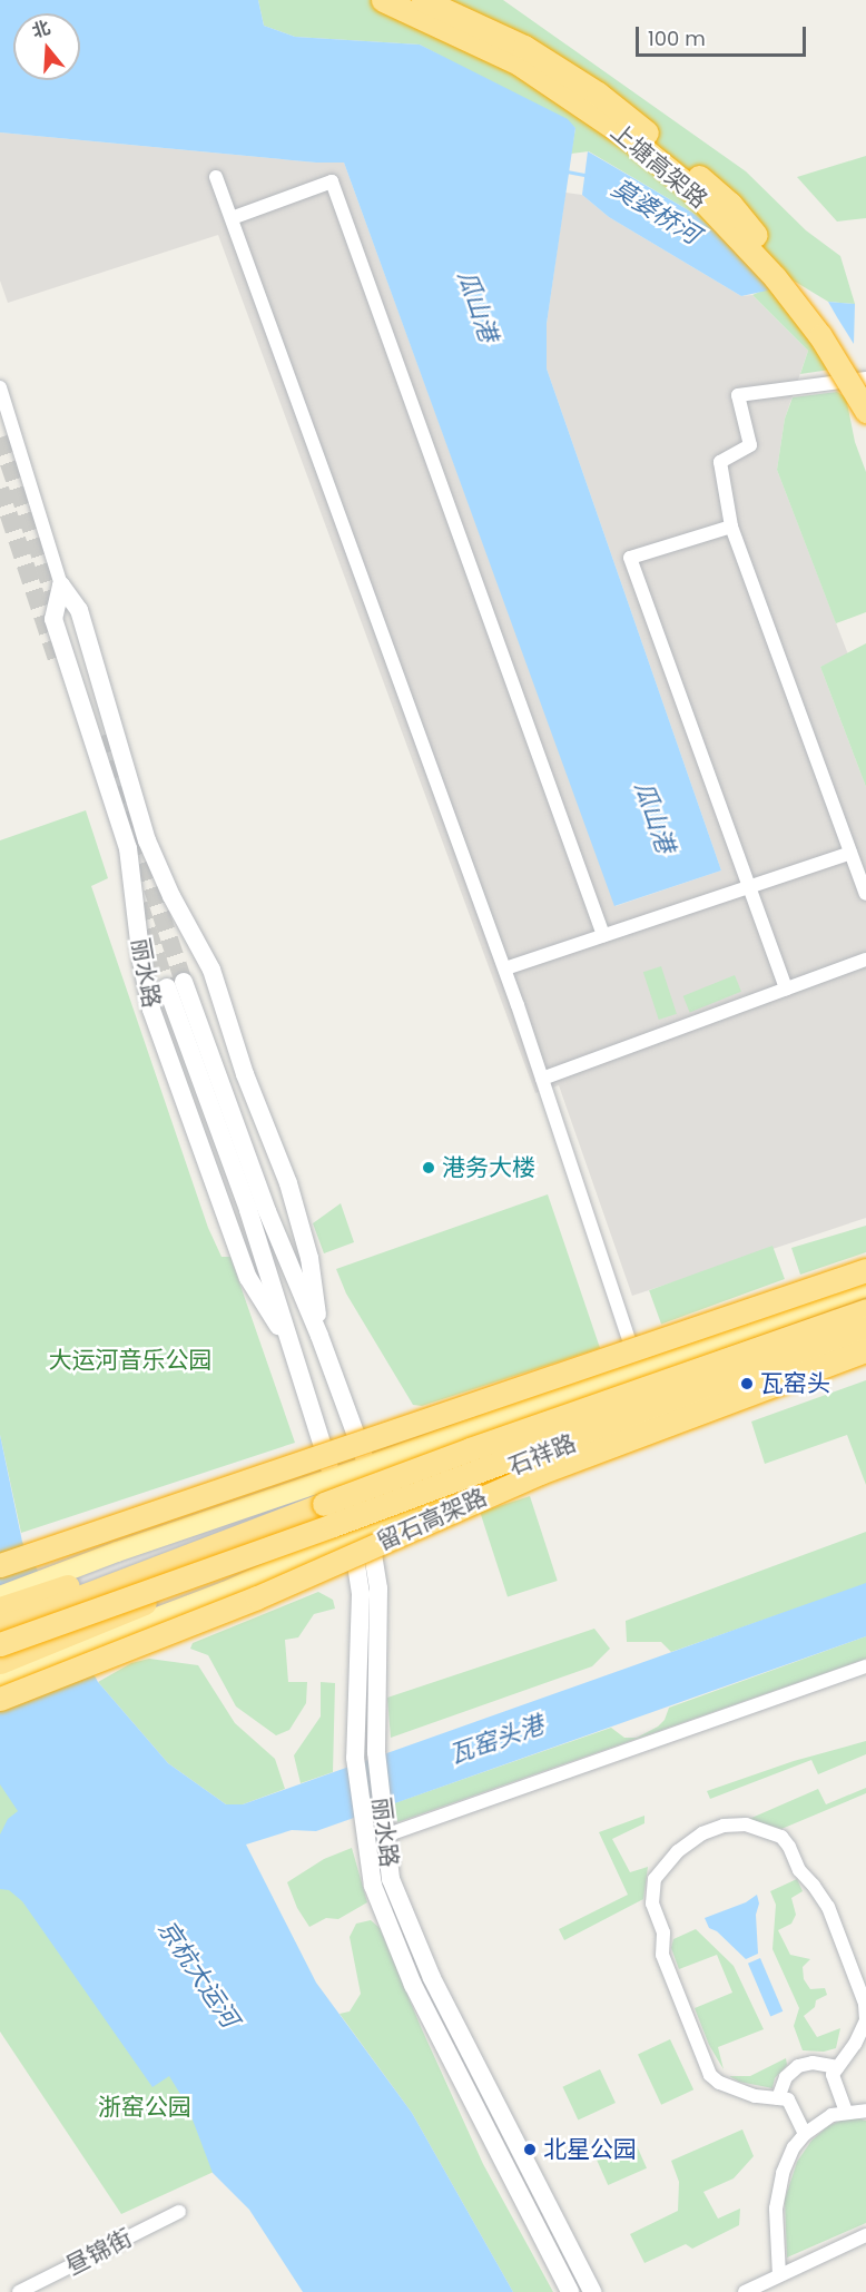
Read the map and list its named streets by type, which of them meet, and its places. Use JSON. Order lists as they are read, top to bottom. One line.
{"streets":{"highway":["上塘高架路","留石高架路"],"main road":["丽水路","石祥路"],"street":["昼锦街"]},"crossings":[["丽水路","石祥路"],["石祥路","留石高架路"]],"water":["莫婆桥河","瓜山港","瓦窑头港","京杭大运河"],"parks":["大运河音乐公园","浙窑公园"],"places":["港务大楼","瓦窑头","北星公园"],"scale_bar":"100 m","north":"top"}
